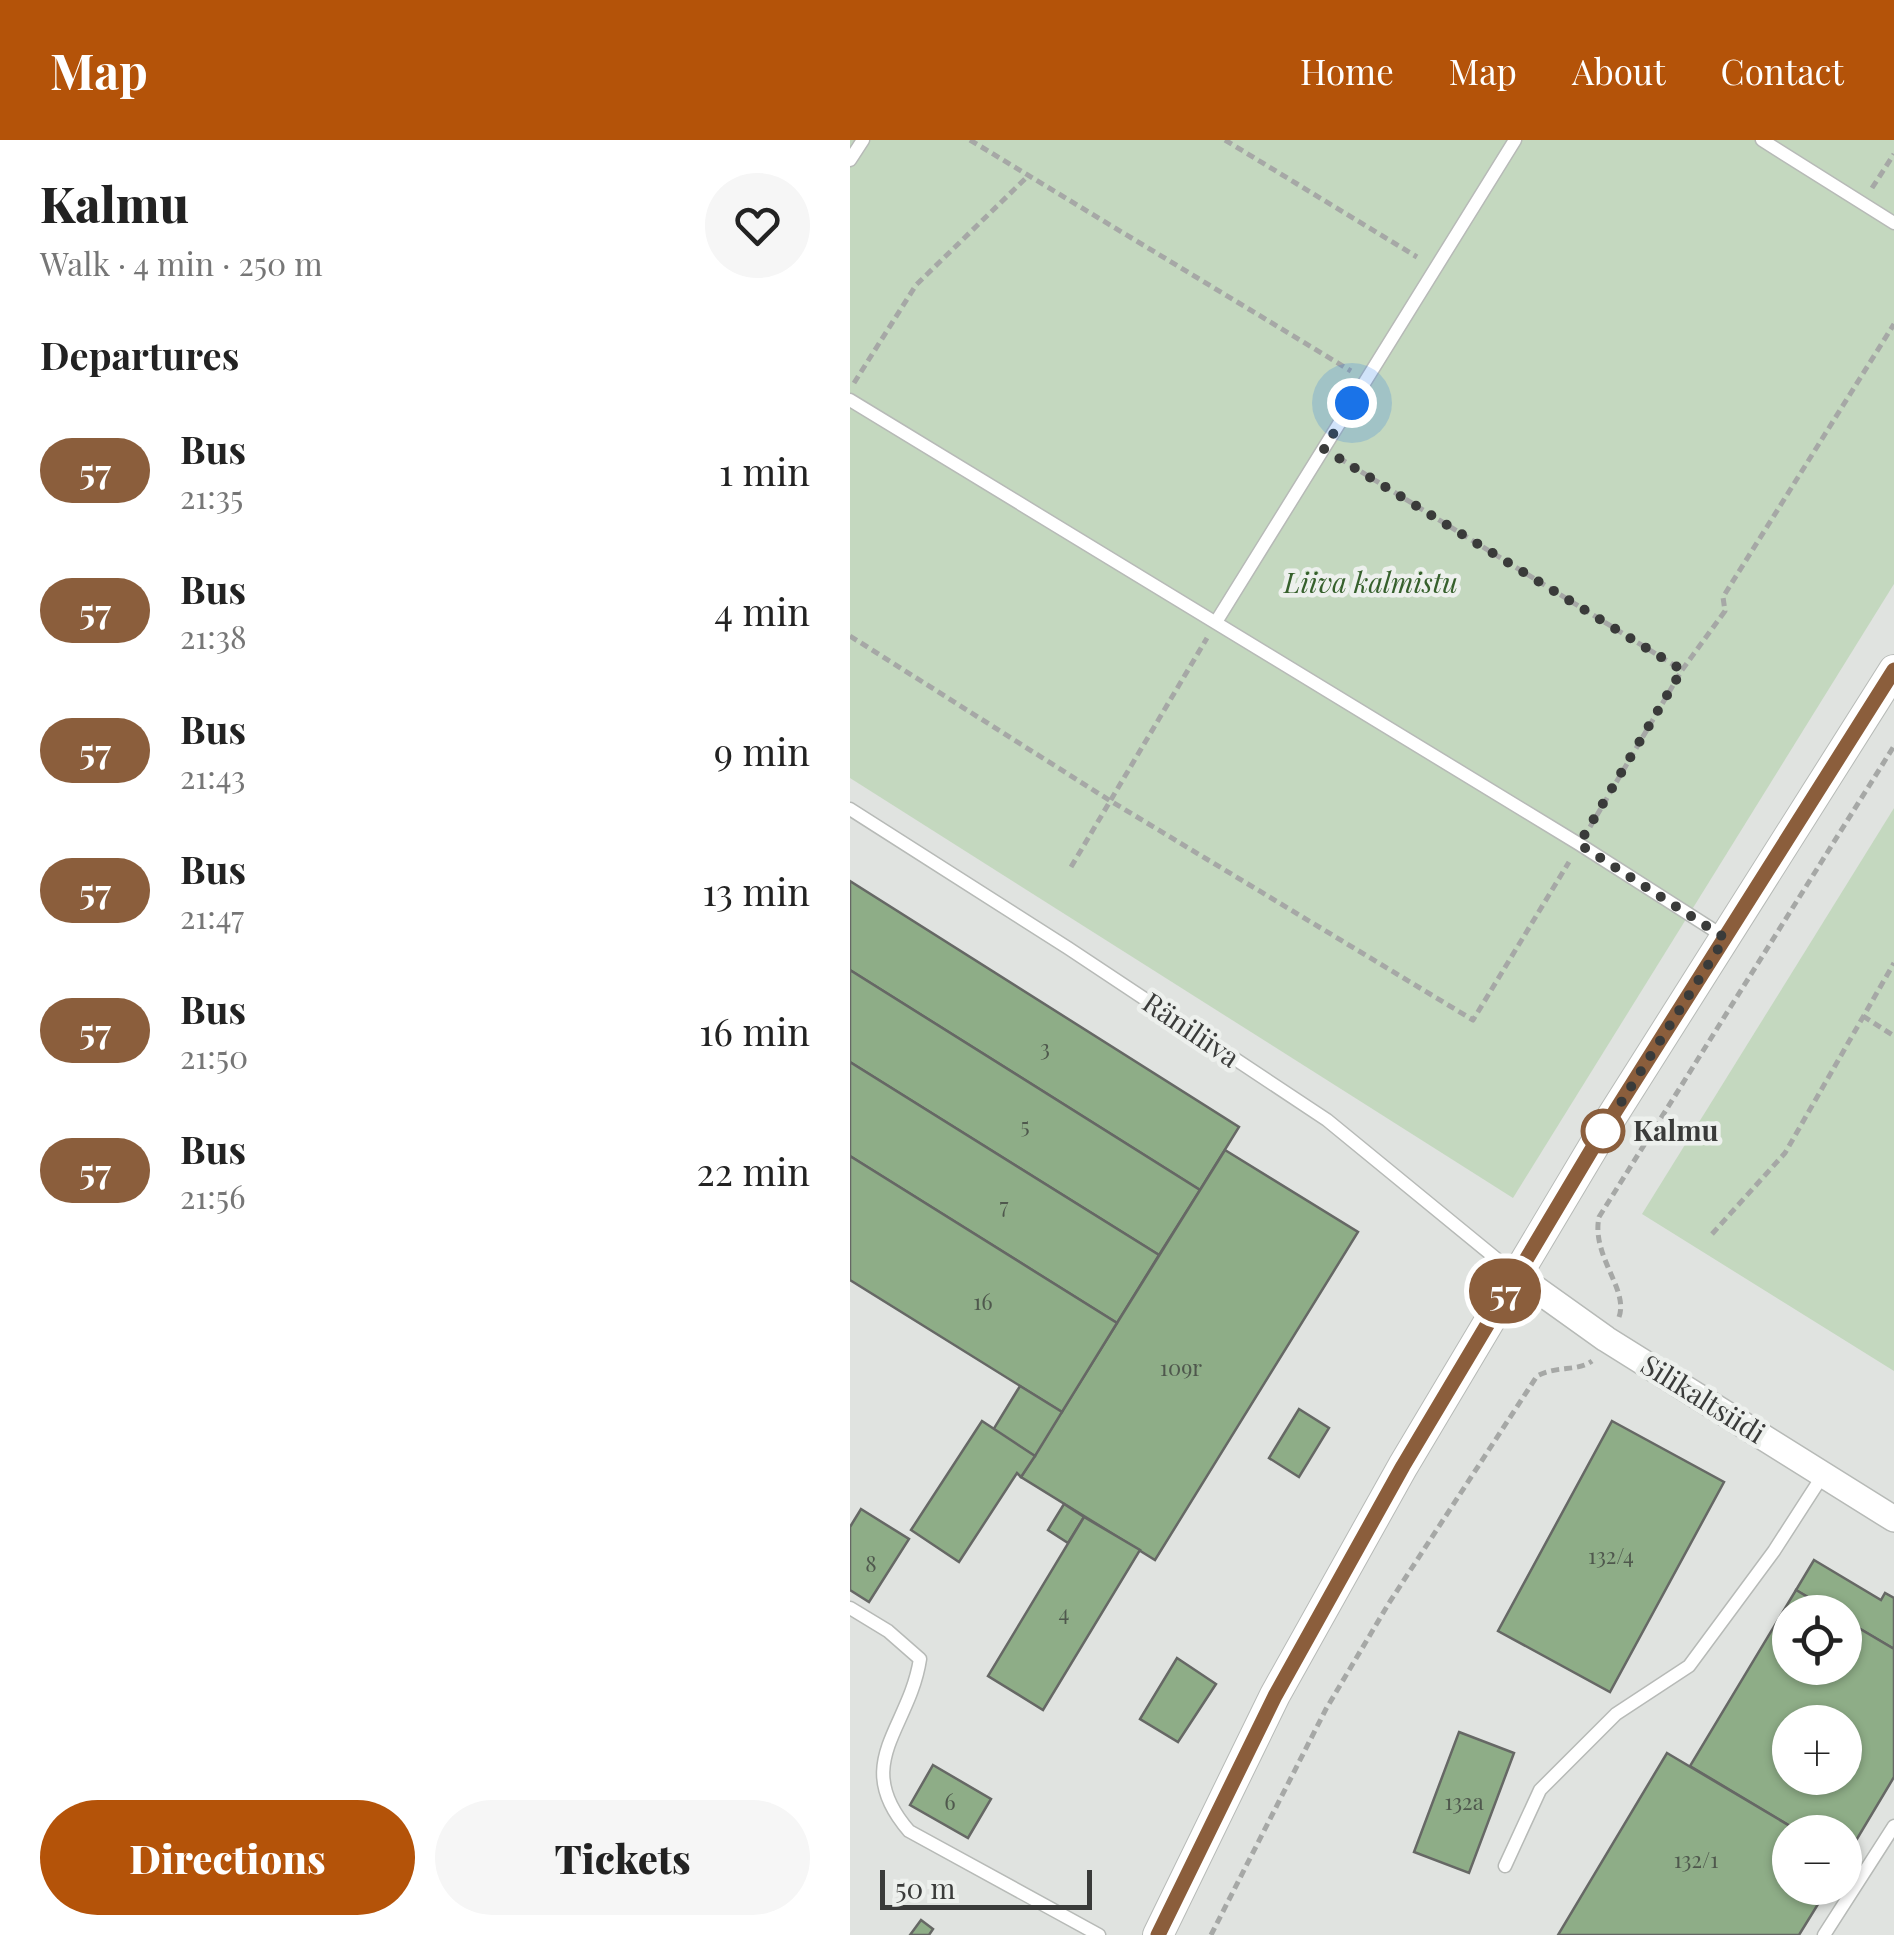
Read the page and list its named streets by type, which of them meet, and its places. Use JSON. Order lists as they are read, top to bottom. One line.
{"streets":{"street":["Silikaltsiidi"],"lane":["Räniliiva"]},"crossings":[["Räniliiva","Silikaltsiidi"]],"parks":["Liiva kalmistu"],"places":["Kalmu"],"lines":["bus line 57"],"house_numbers":["3","5","7","16","109r","132/4","8","4","6","132a","132/1"],"scale_bar":"50 m","page":{"header":"Map","nav":["Home","Map","About","Contact"],"heading":[["Kalmu","Walk · 4 min · 250 m"],"Departures"],"on_map":"57","list":[{"mark":"57","name":"Bus","note":"21:35","value":"1 min"},{"mark":"57","name":"Bus","note":"21:38","value":"4 min"},{"mark":"57","name":"Bus","note":"21:43","value":"9 min"},{"mark":"57","name":"Bus","note":"21:47","value":"13 min"},{"mark":"57","name":"Bus","note":"21:50","value":"16 min"},{"mark":"57","name":"Bus","note":"21:56","value":"22 min"}],"map_buttons":["+","−"],"buttons":["Directions","Tickets"],"scale":"50 m"}}
